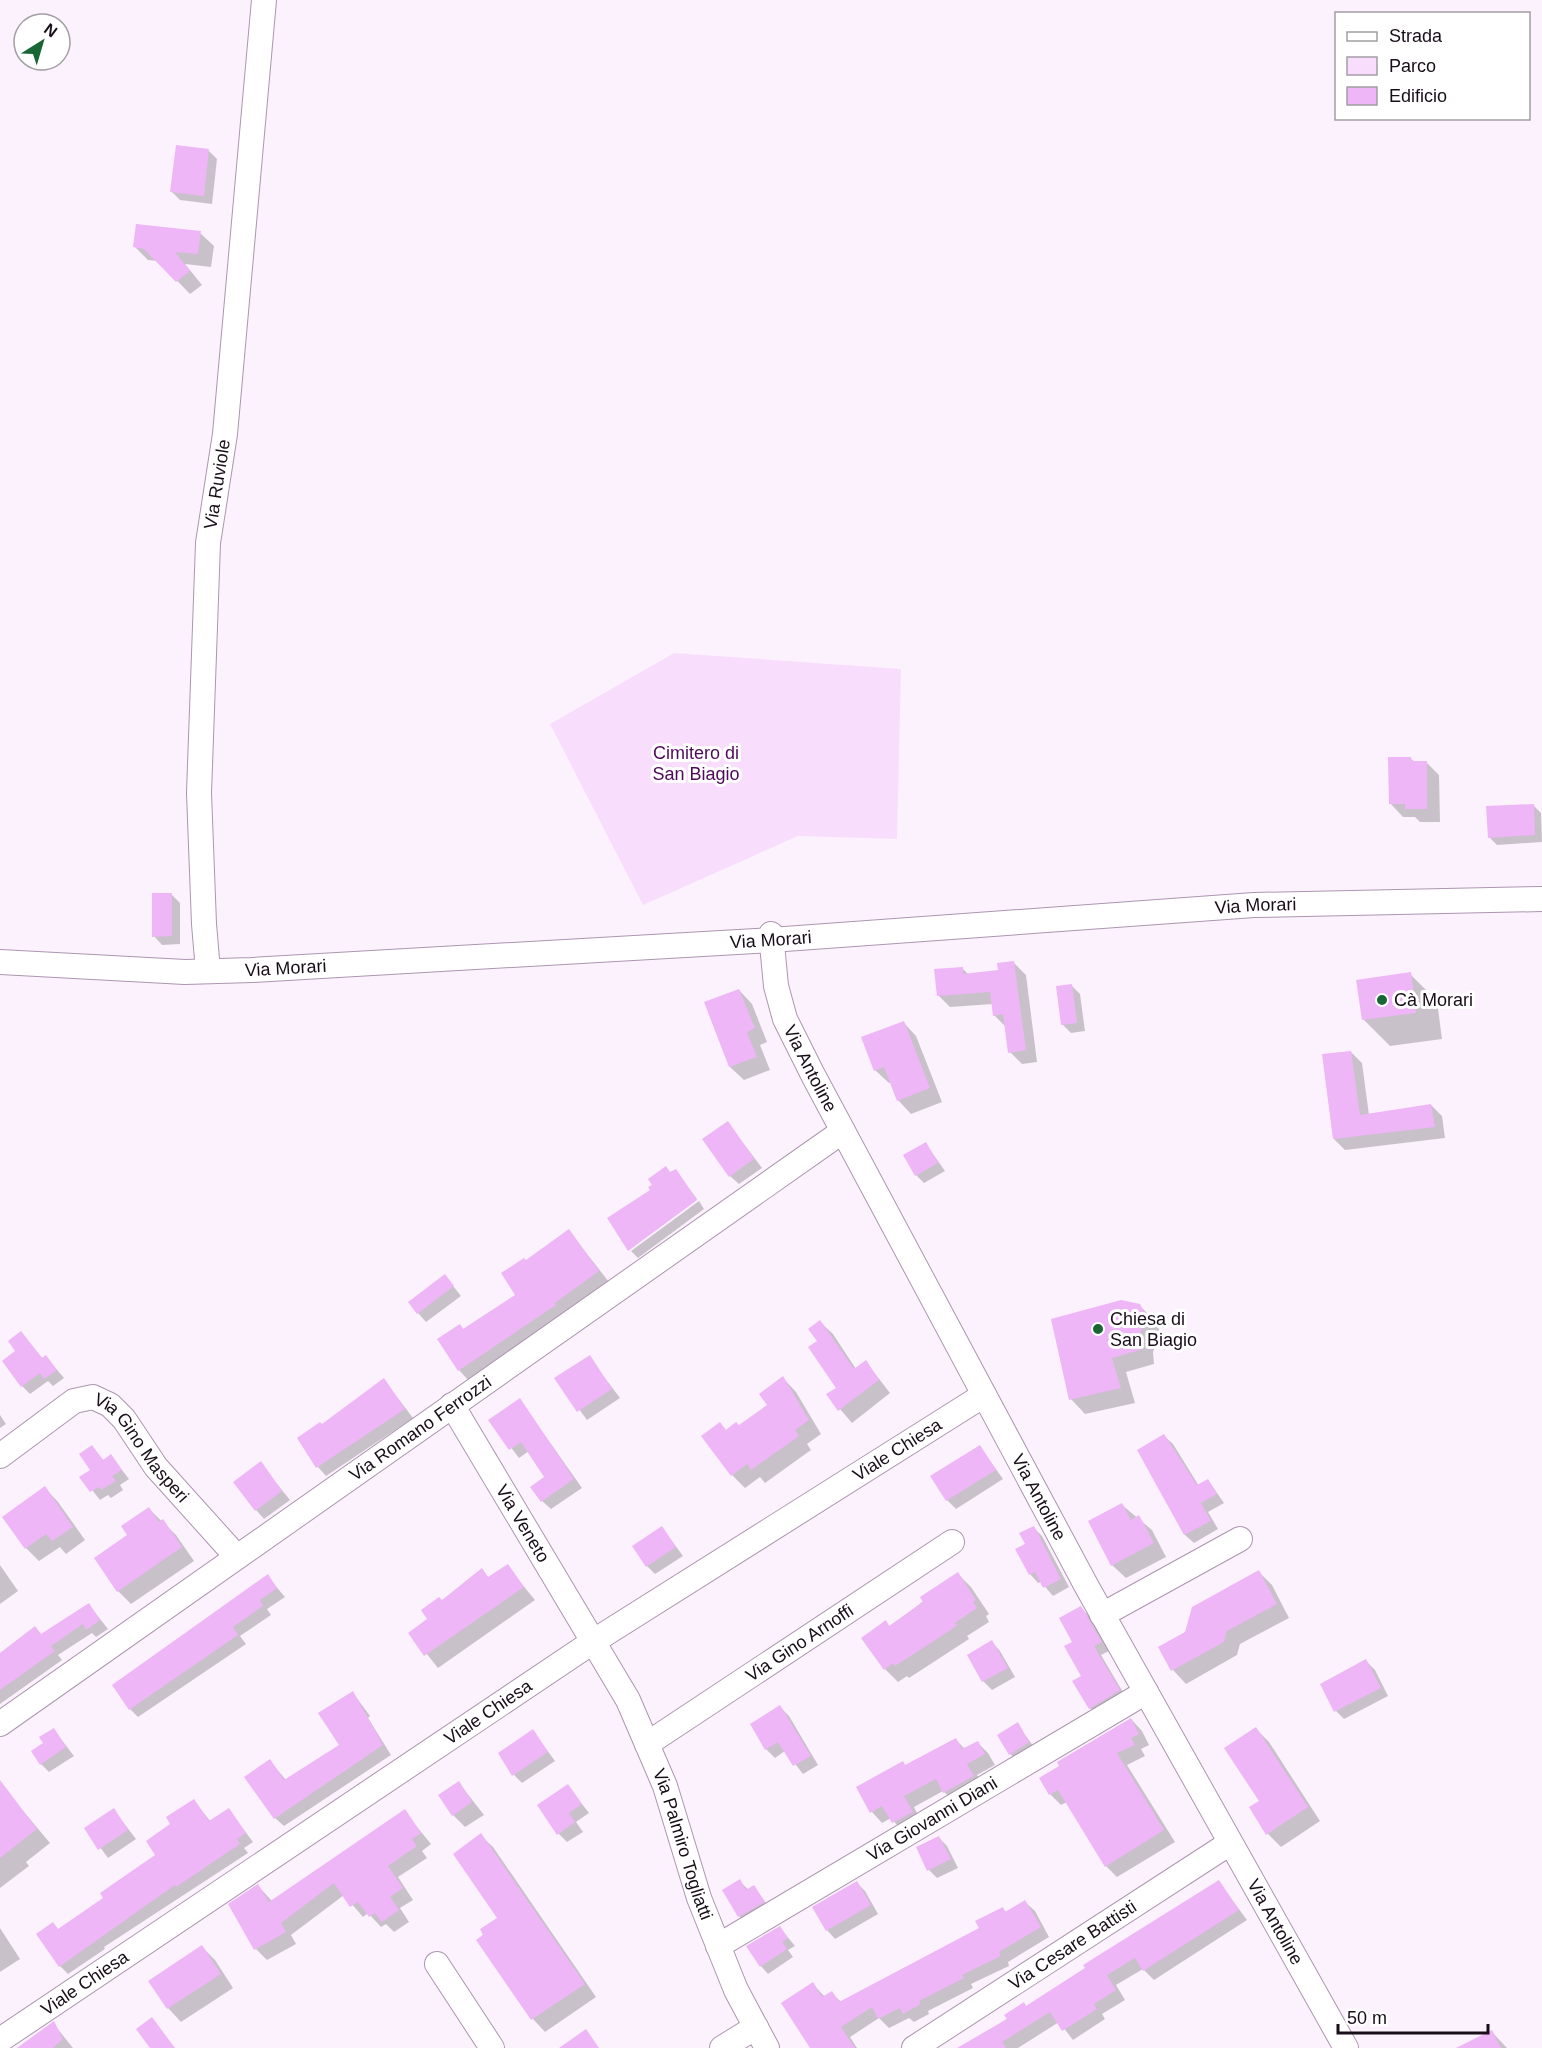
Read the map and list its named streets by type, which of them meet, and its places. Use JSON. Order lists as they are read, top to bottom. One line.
{"streets":{"street":["Via Ruviole","Via Morari","Via Antoline","Via Romano Ferrozzi","Viale Chiesa","Via Gino Masperi","Via Veneto","Via Gino Arnoffi","Via Giovanni Diani","Via Palmiro Togliatti","Via Cesare Battisti"]},"crossings":[["Via Ruviole","Via Morari"],["Via Morari","Via Antoline"],["Via Antoline","Via Romano Ferrozzi"],["Via Antoline","Viale Chiesa"],["Via Antoline","Via Giovanni Diani"],["Via Antoline","Via Cesare Battisti"],["Via Romano Ferrozzi","Via Gino Masperi"],["Via Romano Ferrozzi","Via Veneto"],["Viale Chiesa","Via Veneto"],["Viale Chiesa","Via Palmiro Togliatti"],["Via Veneto","Via Palmiro Togliatti"],["Via Gino Arnoffi","Via Palmiro Togliatti"],["Via Giovanni Diani","Via Palmiro Togliatti"]],"parks":["Cimitero di San Biagio"],"places":["Cà Morari","Chiesa di San Biagio"],"legend":["Strada","Parco","Edificio"],"scale_bar":"50 m","north":"top right"}
